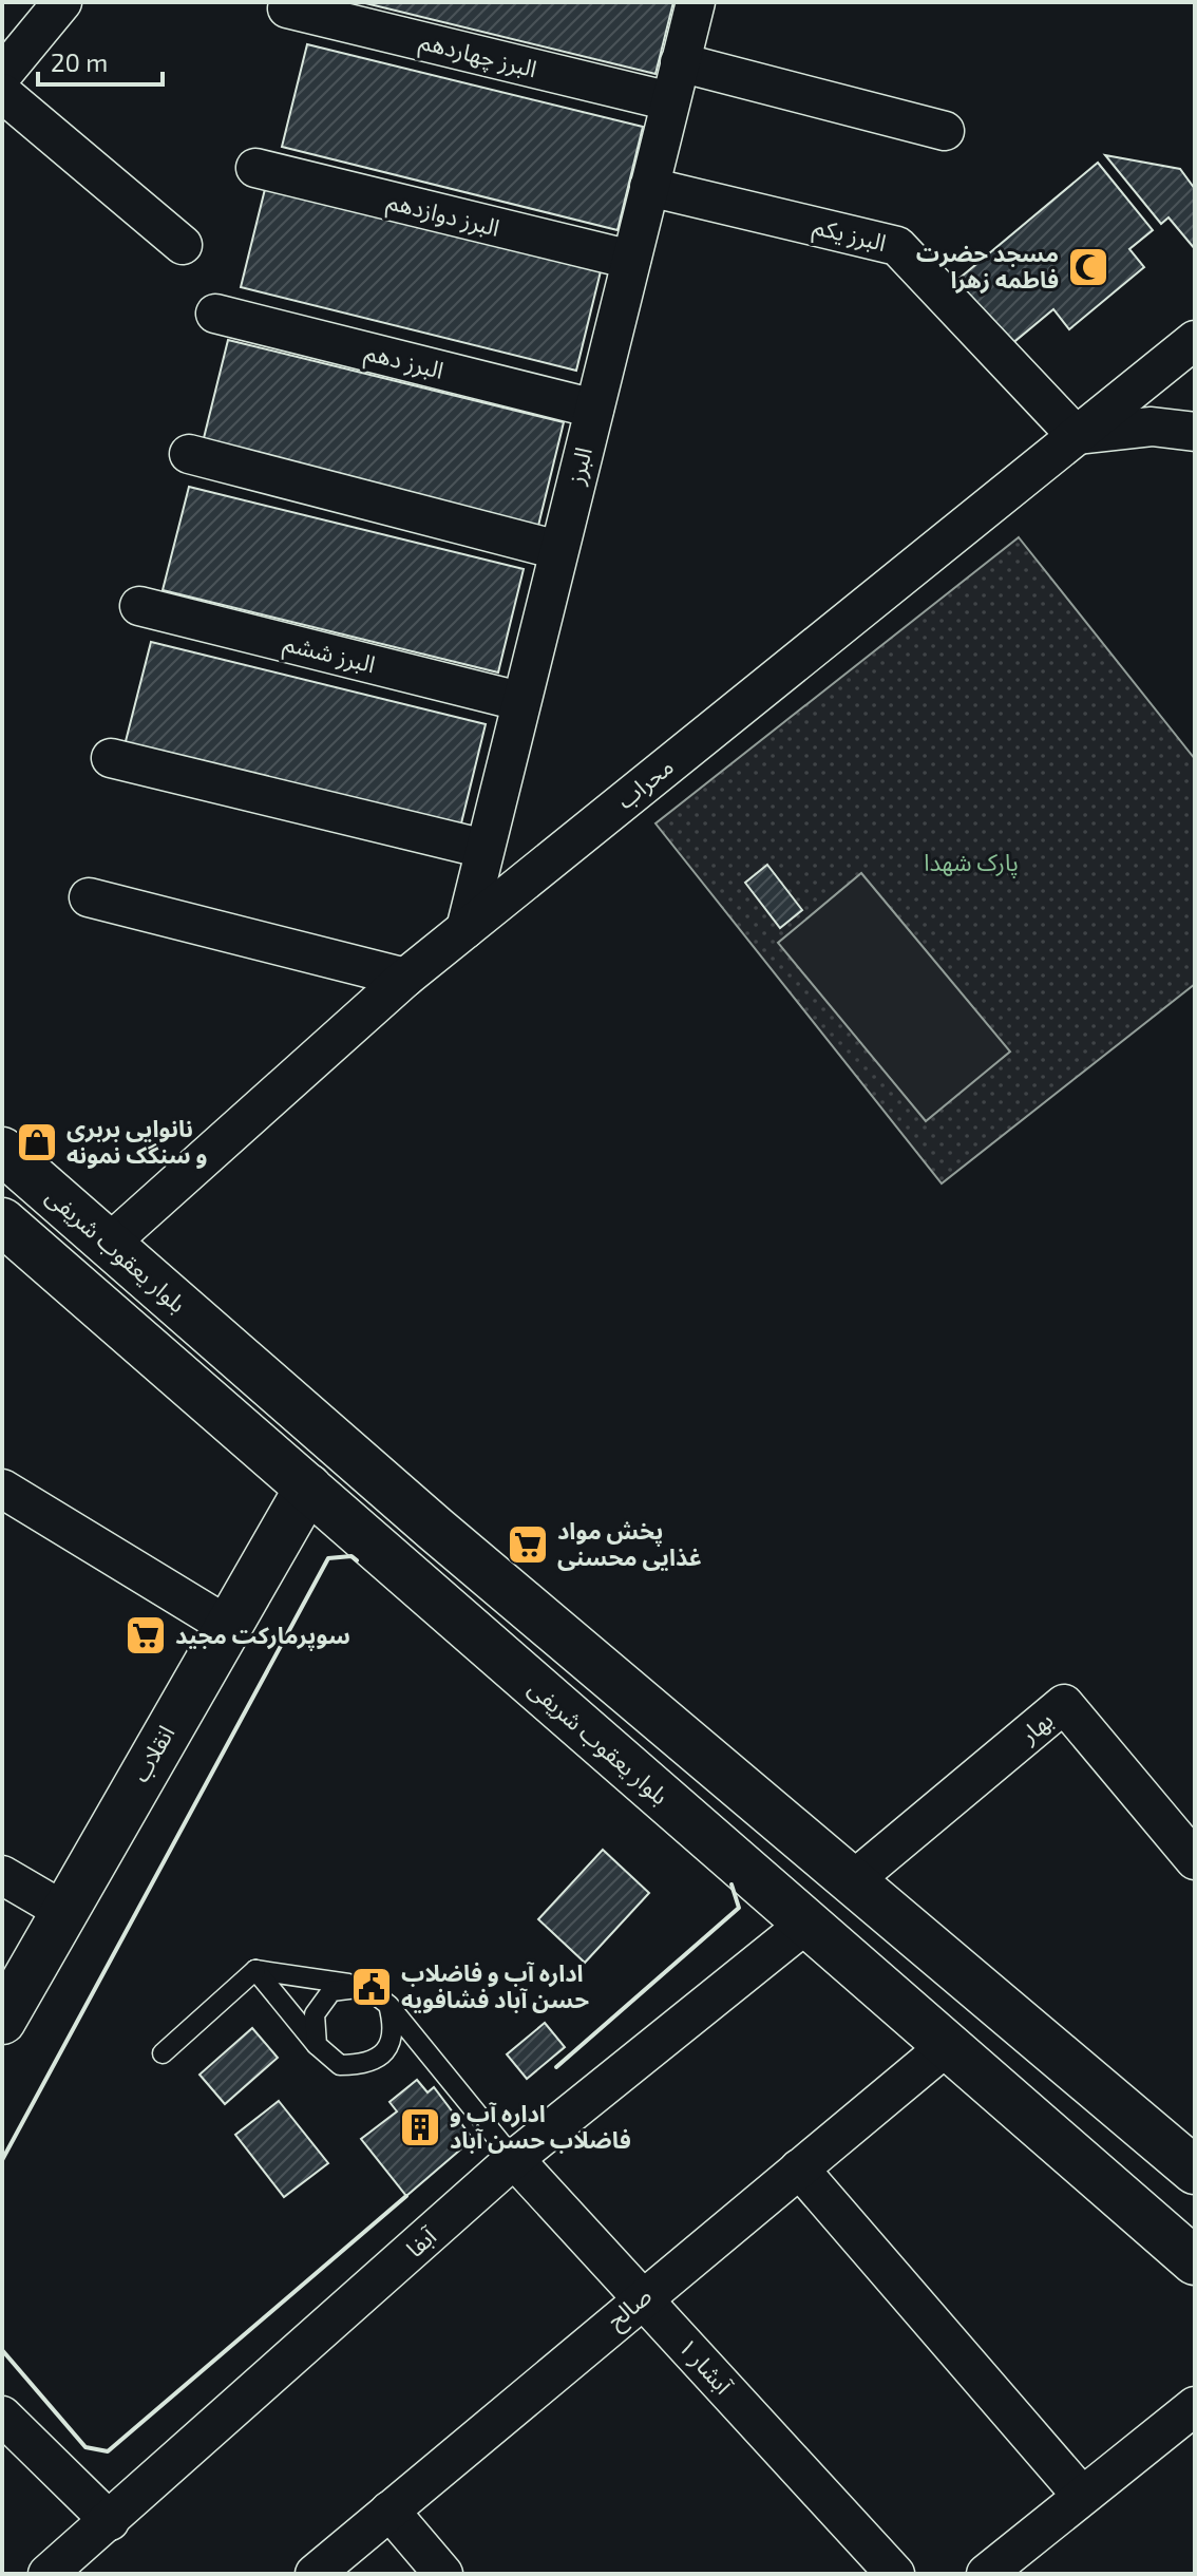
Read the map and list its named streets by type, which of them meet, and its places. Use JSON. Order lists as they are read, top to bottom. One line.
{"streets":{"main road":["بلوار یعقوب شریفی","انقلاب"],"street":["البرز چهاردهم","البرز دوازدهم","البرز یکم","البرز دهم","البرز","البرز ششم","محراب","بهار","آبفا","صالح","آبشار ۱"]},"crossings":[["البرز چهاردهم","البرز"],["البرز دوازدهم","البرز"],["البرز یکم","البرز"],["البرز یکم","محراب"],["البرز دهم","البرز"],["البرز","البرز ششم"],["البرز","محراب"],["محراب","بلوار یعقوب شریفی"],["بلوار یعقوب شریفی","بهار"],["بلوار یعقوب شریفی","انقلاب"],["بلوار یعقوب شریفی","آبفا"],["بلوار یعقوب شریفی","صالح"],["آبفا","آبشار ۱"],["صالح","آبشار ۱"]],"parks":["پارک شهدا"],"places":{"mosque":["مسجد حضرت فاطمه زهرا"],"shop":["نانوایی بربری و سنگک نمونه"],"supermarket":["پخش مواد غذایی محسنی","سوپرمارکت مجید"],"public building":["اداره آب و فاضلاب حسن آباد فشافویه"],"building":["اداره آب و فاضلاب حسن آباد"]},"scale_bar":"20 m"}
